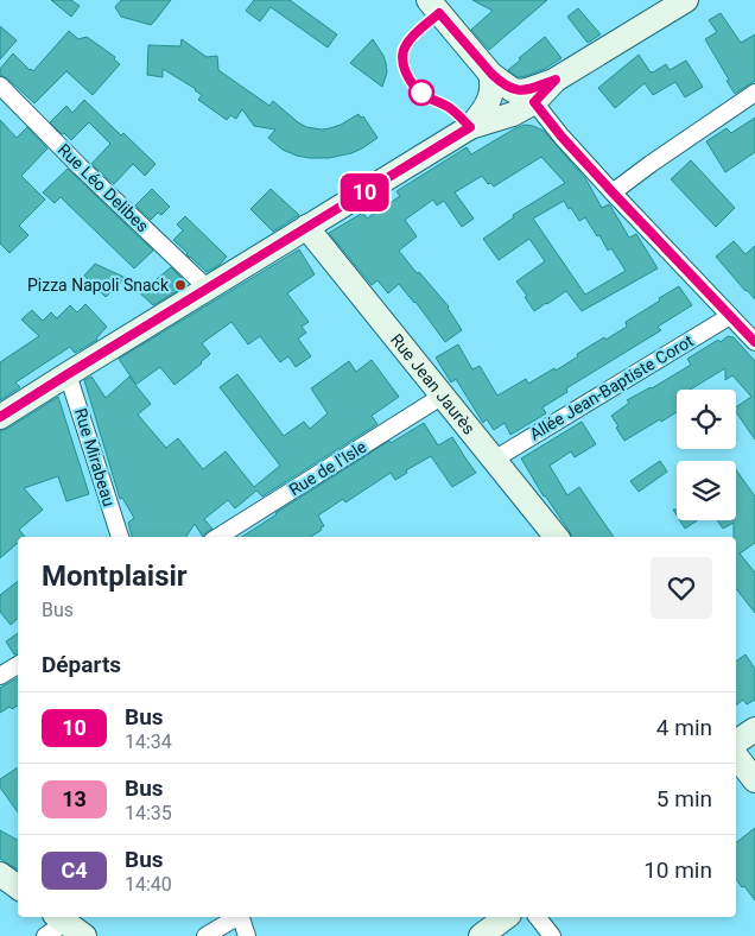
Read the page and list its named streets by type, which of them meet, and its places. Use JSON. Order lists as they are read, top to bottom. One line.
{"streets":{"main road":["Rue Jean Jaurès"],"street":["Rue Léo Delibes","Allée Jean-Baptiste Corot","Rue Mirabeau","Rue de l'Isle"]},"crossings":[["Rue Jean Jaurès","Allée Jean-Baptiste Corot"],["Rue Jean Jaurès","Rue de l'Isle"]],"places":["Pizza Napoli Snack"],"lines":["bus line 10"],"page":{"on_map":"10","heading":[["Montplaisir","Bus"],"Départs"],"list":[{"mark":"10","name":"Bus","note":"14:34","value":"4 min"},{"mark":"13","name":"Bus","note":"14:35","value":"5 min"},{"mark":"C4","name":"Bus","note":"14:40","value":"10 min"}]}}
